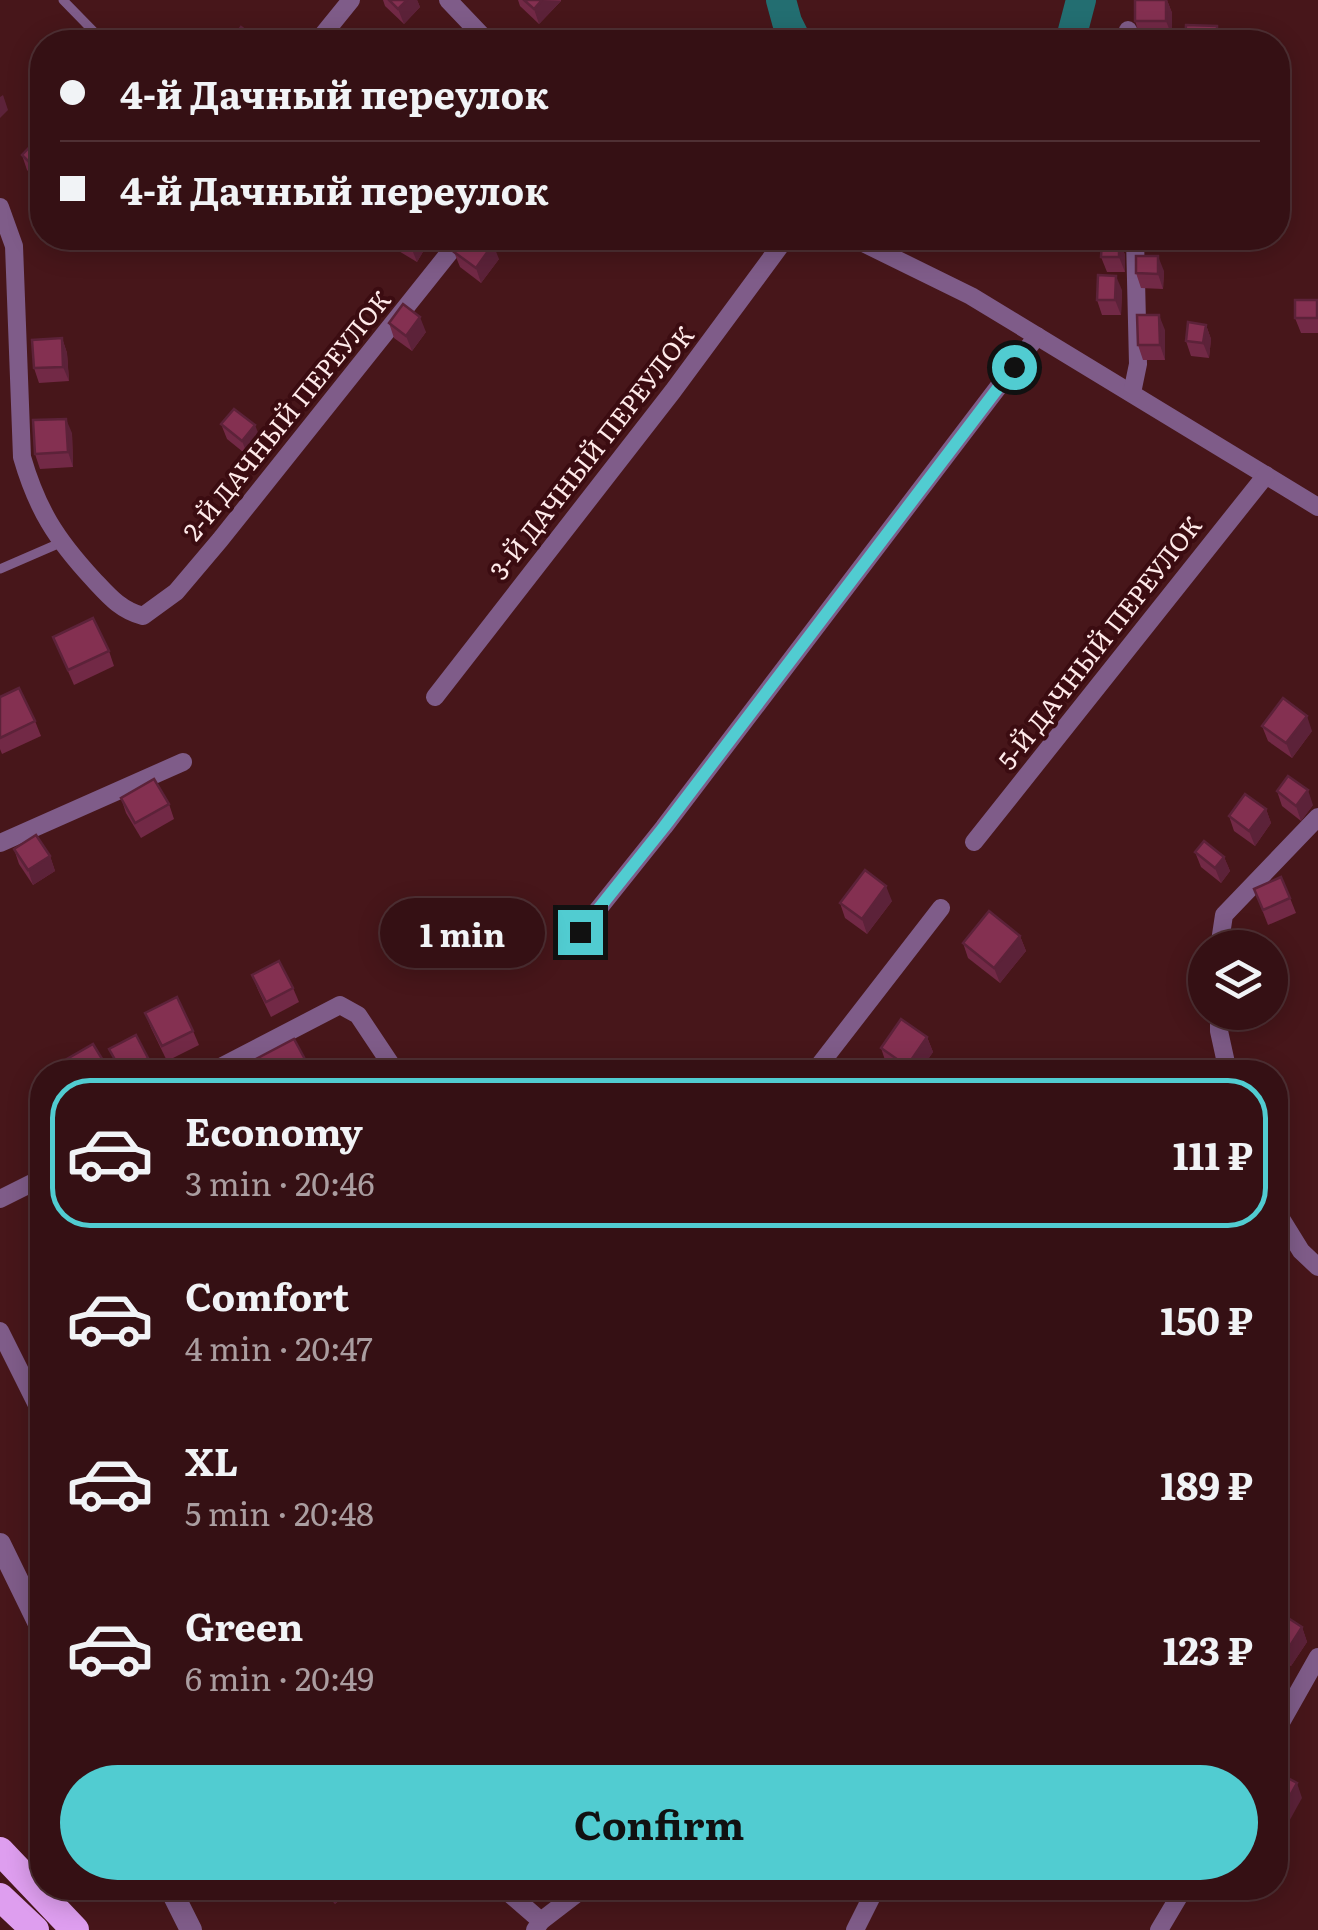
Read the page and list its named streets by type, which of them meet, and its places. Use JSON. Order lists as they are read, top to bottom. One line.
{"streets":{"street":["2-Й ДАЧНЫЙ ПЕРЕУЛОК","3-Й ДАЧНЫЙ ПЕРЕУЛОК","5-Й ДАЧНЫЙ ПЕРЕУЛОК"]},"page":{"banner":["4-й Дачный переулок","4-й Дачный переулок"],"bubble":"1 min","list":[{"name":"Economy","note":"3 min · 20:46","value":"111 ₽"},{"name":"Comfort","note":"4 min · 20:47","value":"150 ₽"},{"name":"XL","note":"5 min · 20:48","value":"189 ₽"},{"name":"Green","note":"6 min · 20:49","value":"123 ₽"}],"buttons":"Confirm"}}
